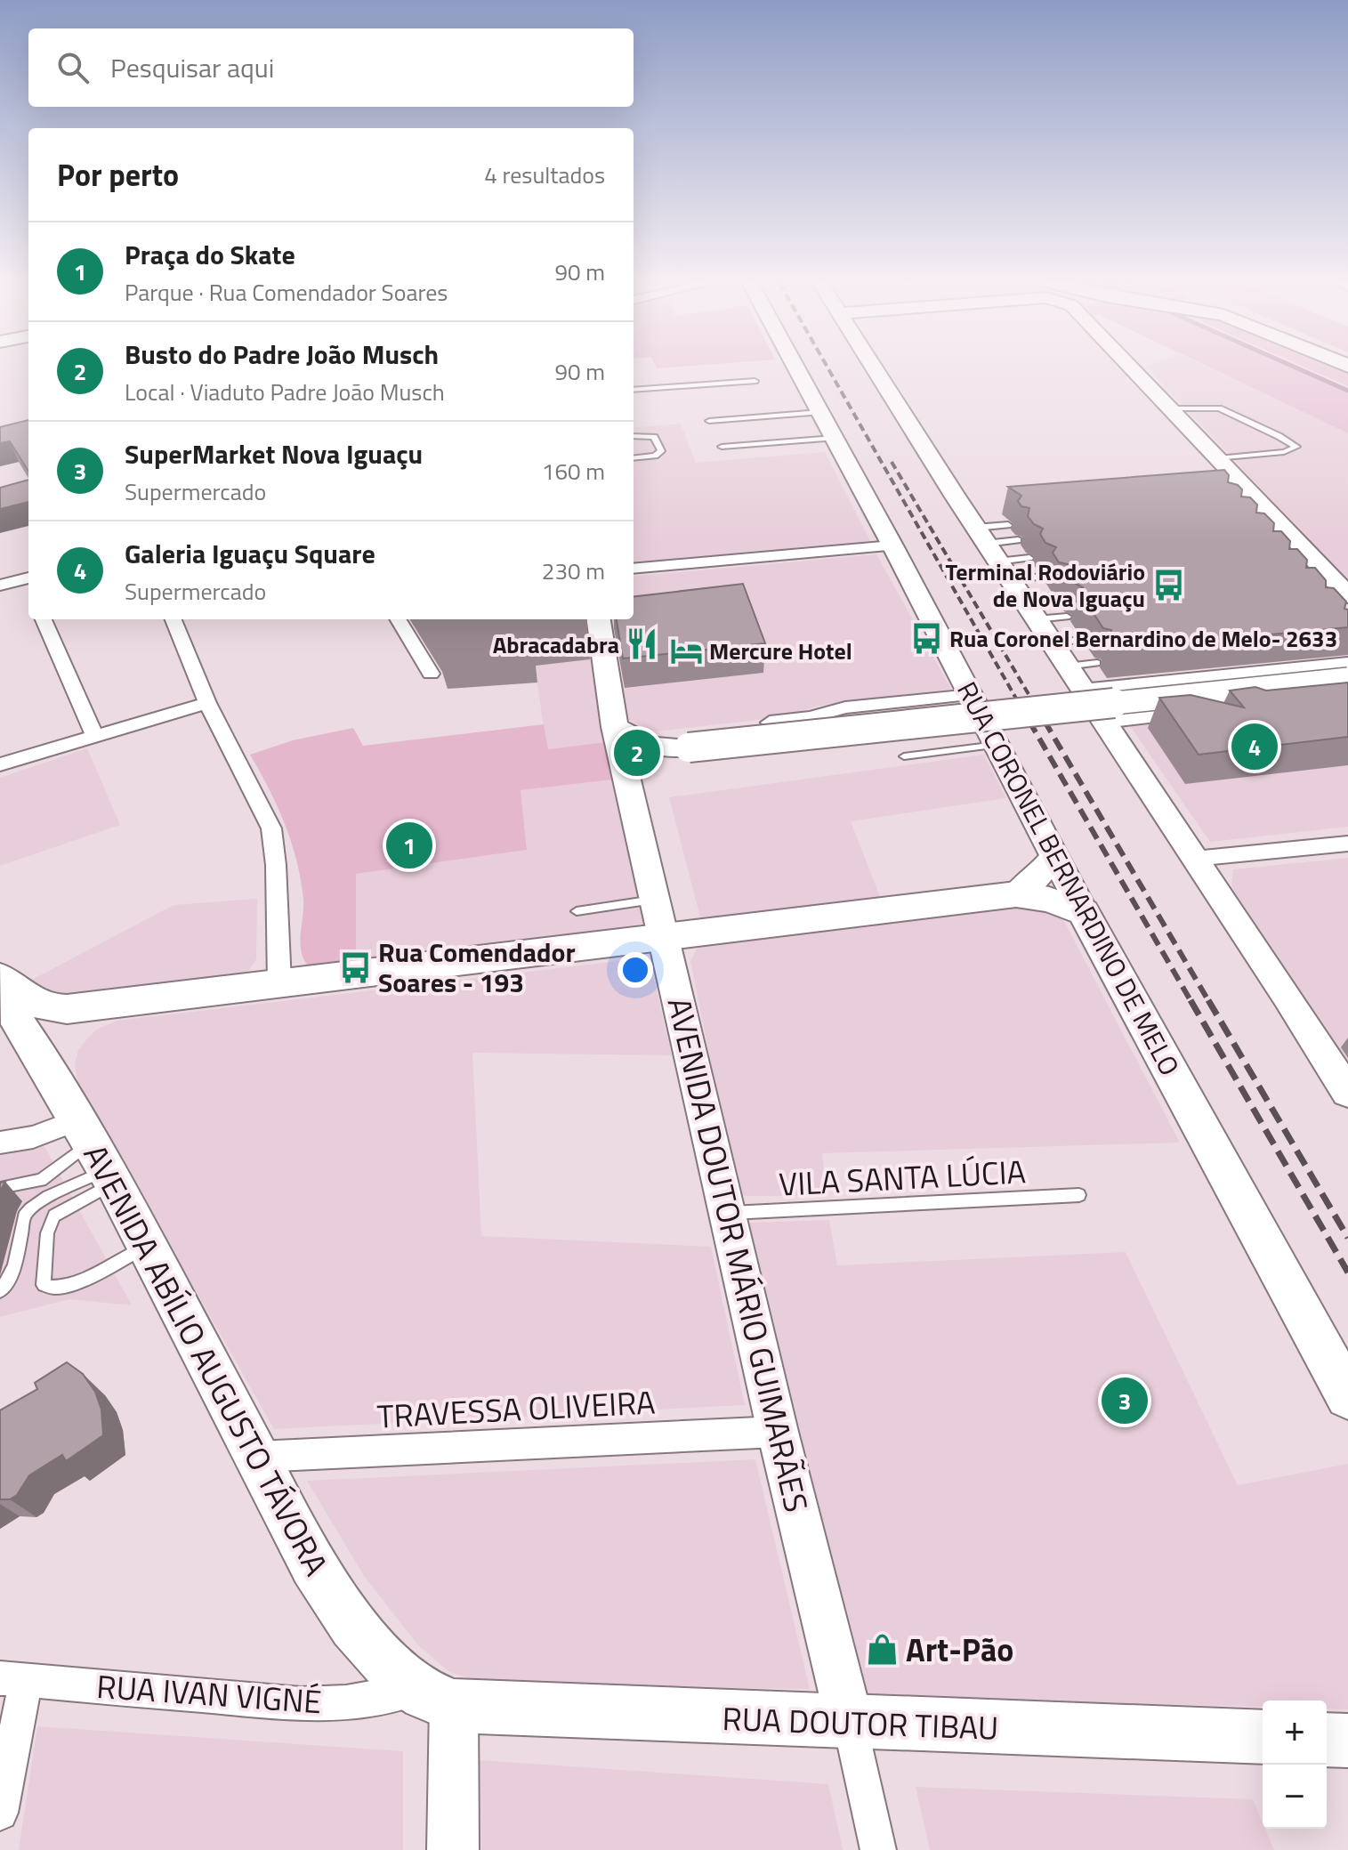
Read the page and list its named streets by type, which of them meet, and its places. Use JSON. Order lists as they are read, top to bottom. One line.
{"streets":{"main road":["RUA CORONEL BERNARDINO DE MELO","AVENIDA DOUTOR MÁRIO GUIMARÃES","AVENIDA ABÍLIO AUGUSTO TÁVORA","RUA DOUTOR TIBAU"],"street":["TRAVESSA OLIVEIRA","RUA IVAN VIGNÉ"],"lane":["VILA SANTA LÚCIA"]},"crossings":[["VILA SANTA LÚCIA","AVENIDA DOUTOR MÁRIO GUIMARÃES"],["AVENIDA DOUTOR MÁRIO GUIMARÃES","TRAVESSA OLIVEIRA"],["AVENIDA DOUTOR MÁRIO GUIMARÃES","RUA DOUTOR TIBAU"],["AVENIDA ABÍLIO AUGUSTO TÁVORA","TRAVESSA OLIVEIRA"],["AVENIDA ABÍLIO AUGUSTO TÁVORA","RUA IVAN VIGNÉ"],["AVENIDA ABÍLIO AUGUSTO TÁVORA","RUA DOUTOR TIBAU"],["RUA IVAN VIGNÉ","RUA DOUTOR TIBAU"]],"places":{"bus stop":["Terminal Rodoviário de Nova Iguaçu","Rua Coronel Bernardino de Melo- 2633","Rua Comendador Soares - 193"],"restaurant":["Abracadabra"],"hotel":["Mercure Hotel"],"shop":["Art-Pão"]},"page":{"search":"Pesquisar aqui","heading":["Por perto","4 resultados"],"list":[{"mark":"1","name":"Praça do Skate","note":"Parque · Rua Comendador Soares","value":"90 m"},{"mark":"2","name":"Busto do Padre João Musch","note":"Local · Viaduto Padre João Musch","value":"90 m"},{"mark":"3","name":"SuperMarket Nova Iguaçu","note":"Supermercado","value":"160 m"},{"mark":"4","name":"Galeria Iguaçu Square","note":"Supermercado","value":"230 m"}],"pins":["4","2","1","3"],"map_buttons":["+","−"]}}
